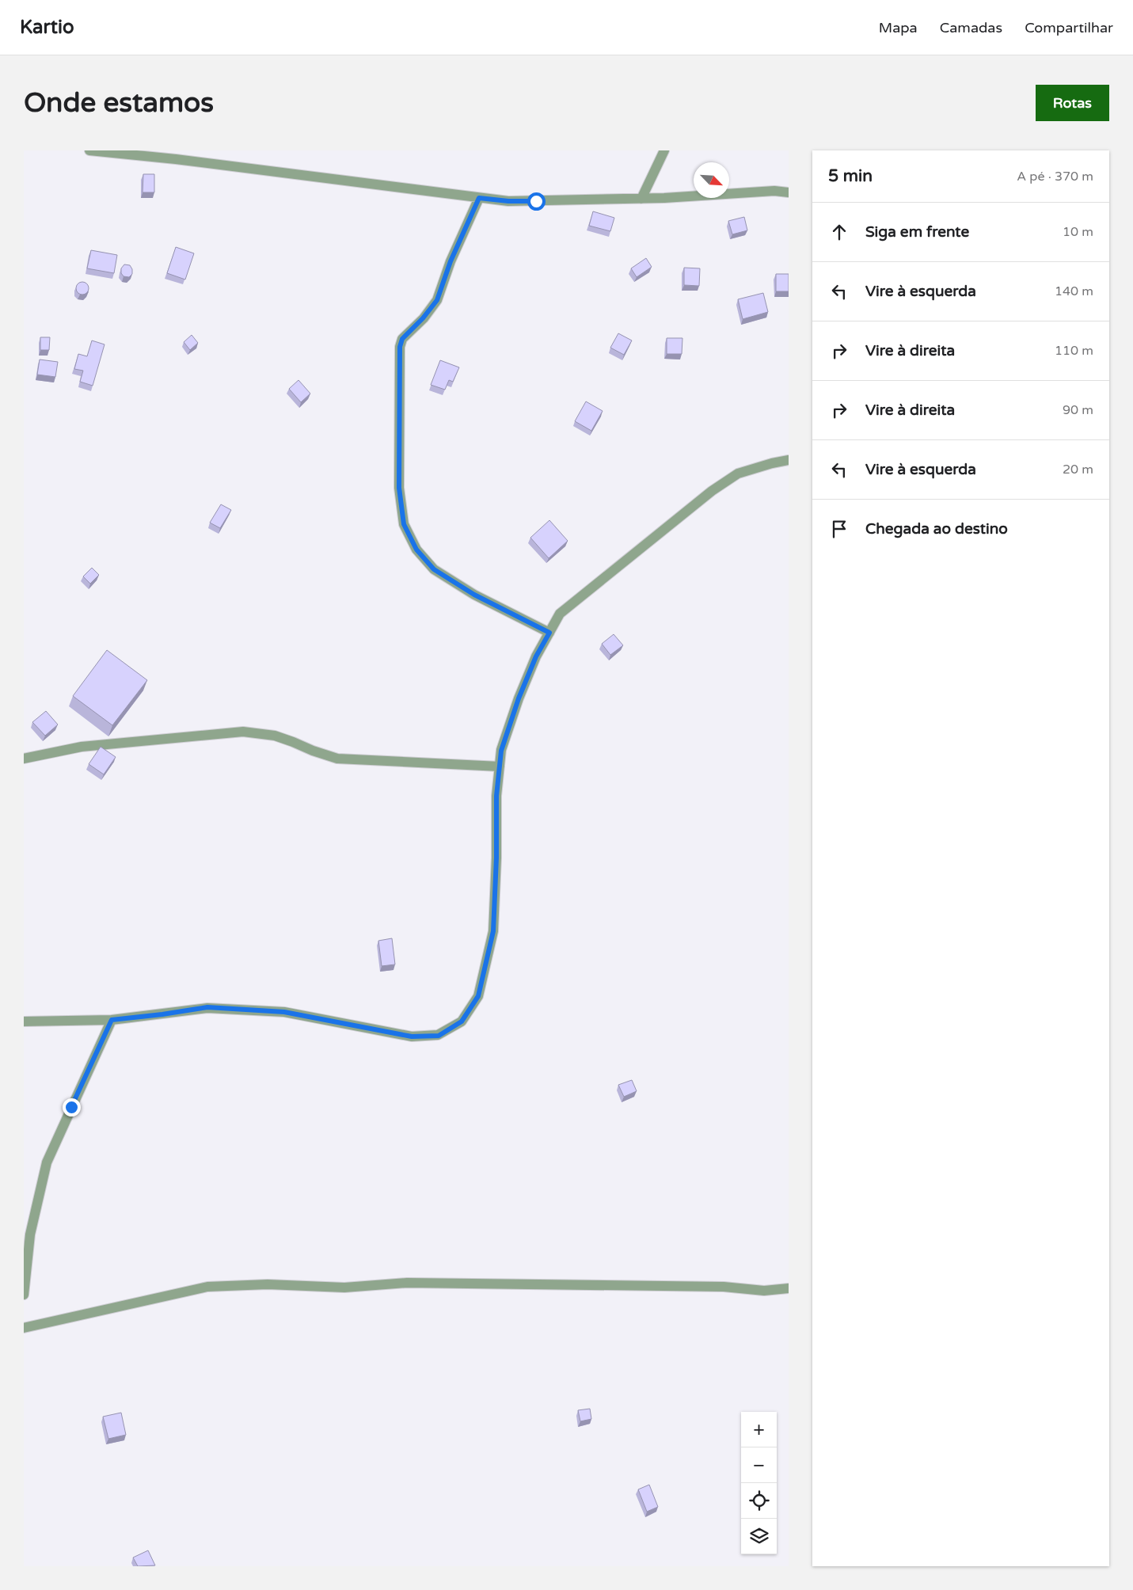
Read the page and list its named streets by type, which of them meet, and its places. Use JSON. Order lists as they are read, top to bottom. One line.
{"north":"bottom right","page":{"header":"Kartio","nav":["Mapa","Camadas","Compartilhar"],"buttons":"Rotas","title":"Onde estamos","heading":["5 min","A pé · 370 m"],"list":[["Siga em frente","10 m"],["Vire à esquerda","140 m"],["Vire à direita","110 m"],["Vire à direita","90 m"],["Vire à esquerda","20 m"],"Chegada ao destino"],"map_buttons":["+","−"]}}
